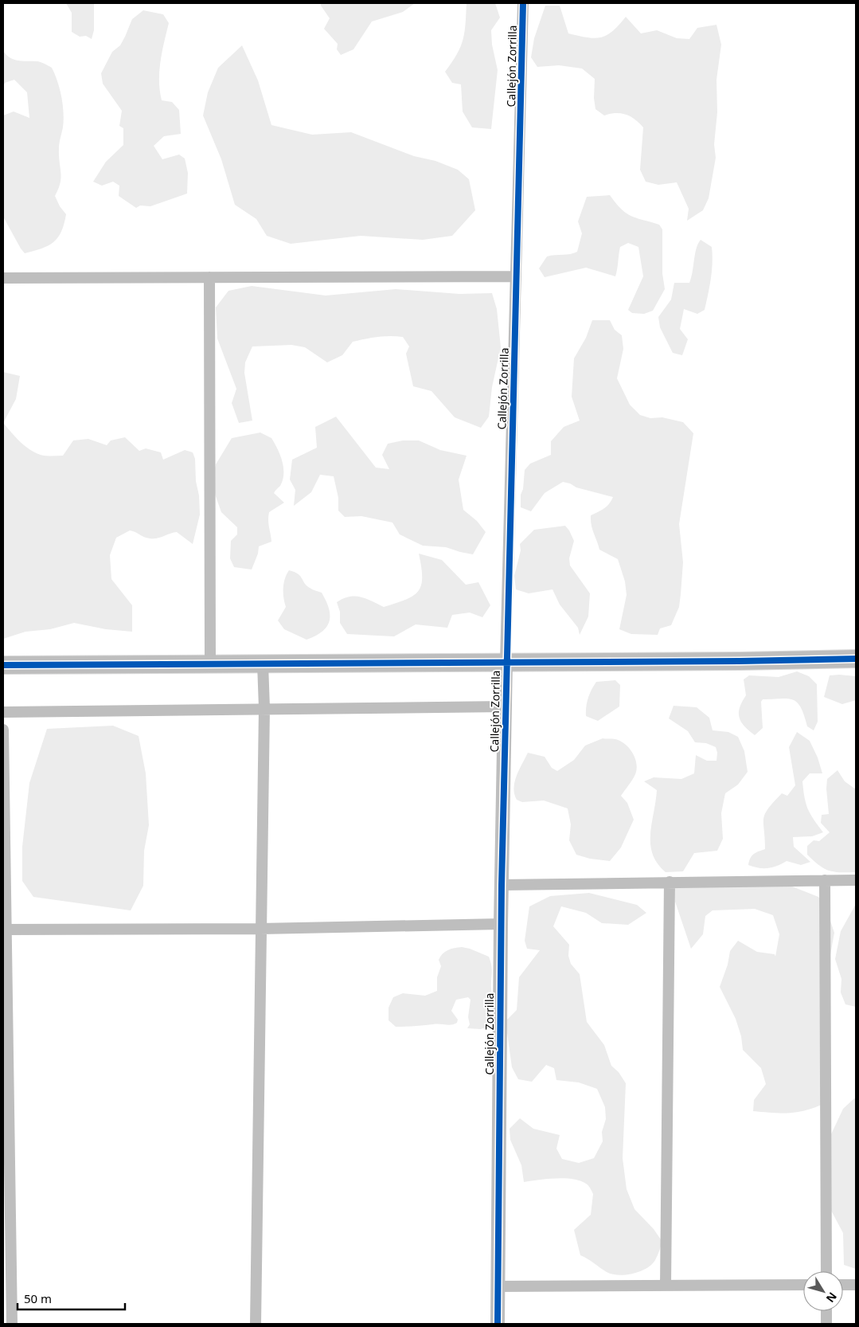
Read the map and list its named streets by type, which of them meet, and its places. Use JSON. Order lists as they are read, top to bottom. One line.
{"streets":{"street":["Callejón Zorrilla"]},"scale_bar":"50 m","north":"bottom right"}
